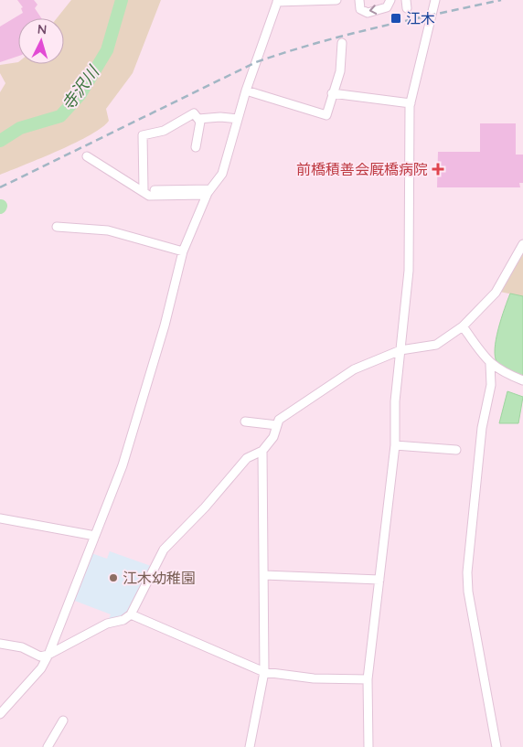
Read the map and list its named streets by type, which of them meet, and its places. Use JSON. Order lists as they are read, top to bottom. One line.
{"water":["寺沢川"],"places":{"transit":["江木"],"health":["前橋積善会厩橋病院"],"other":["江木幼稚園"]},"north":"top"}
